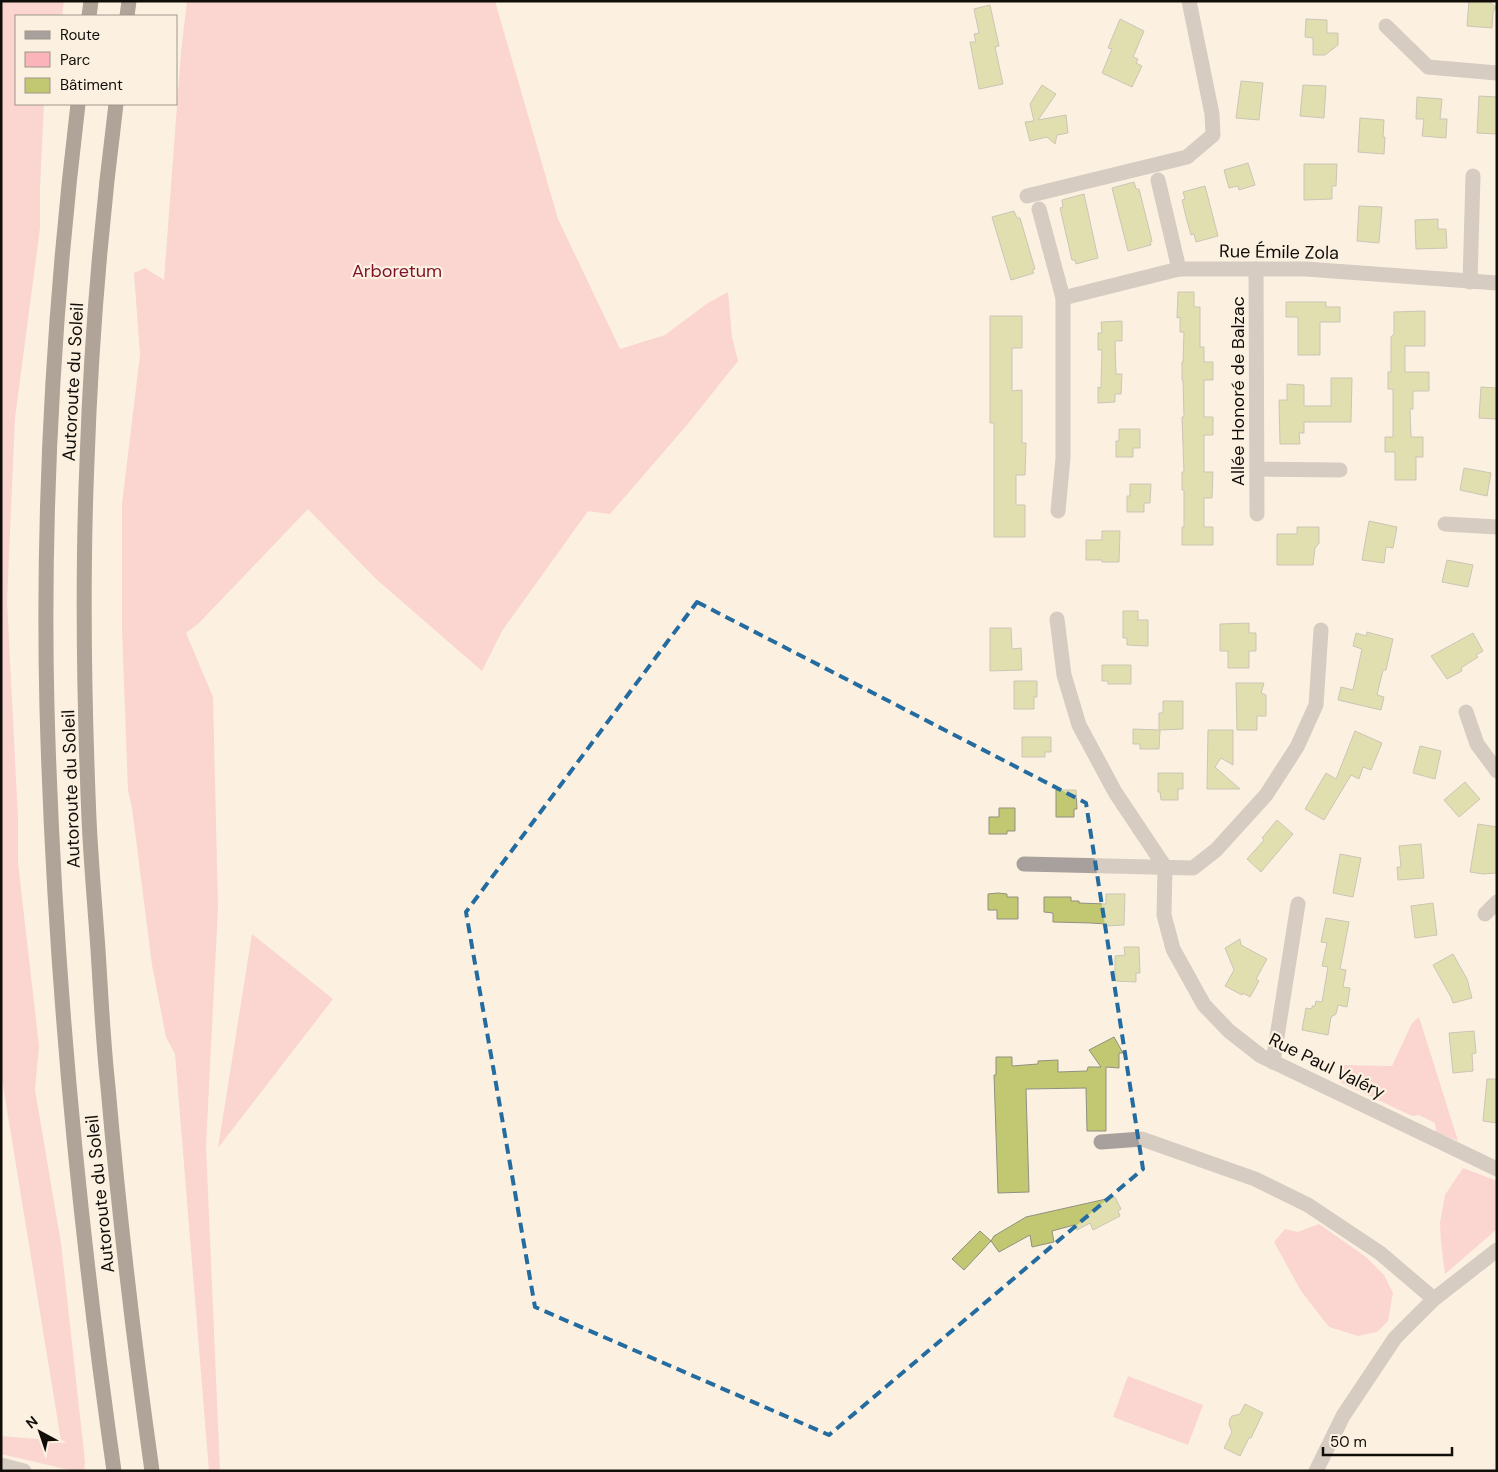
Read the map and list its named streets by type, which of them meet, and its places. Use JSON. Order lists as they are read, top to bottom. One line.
{"streets":{"highway":["Autoroute du Soleil"],"street":["Rue Émile Zola","Allée Honoré de Balzac","Rue Paul Valéry"]},"crossings":[["Rue Émile Zola","Allée Honoré de Balzac"]],"parks":["Arboretum"],"legend":["Route","Parc","Bâtiment"],"scale_bar":"50 m","north":"top left"}
